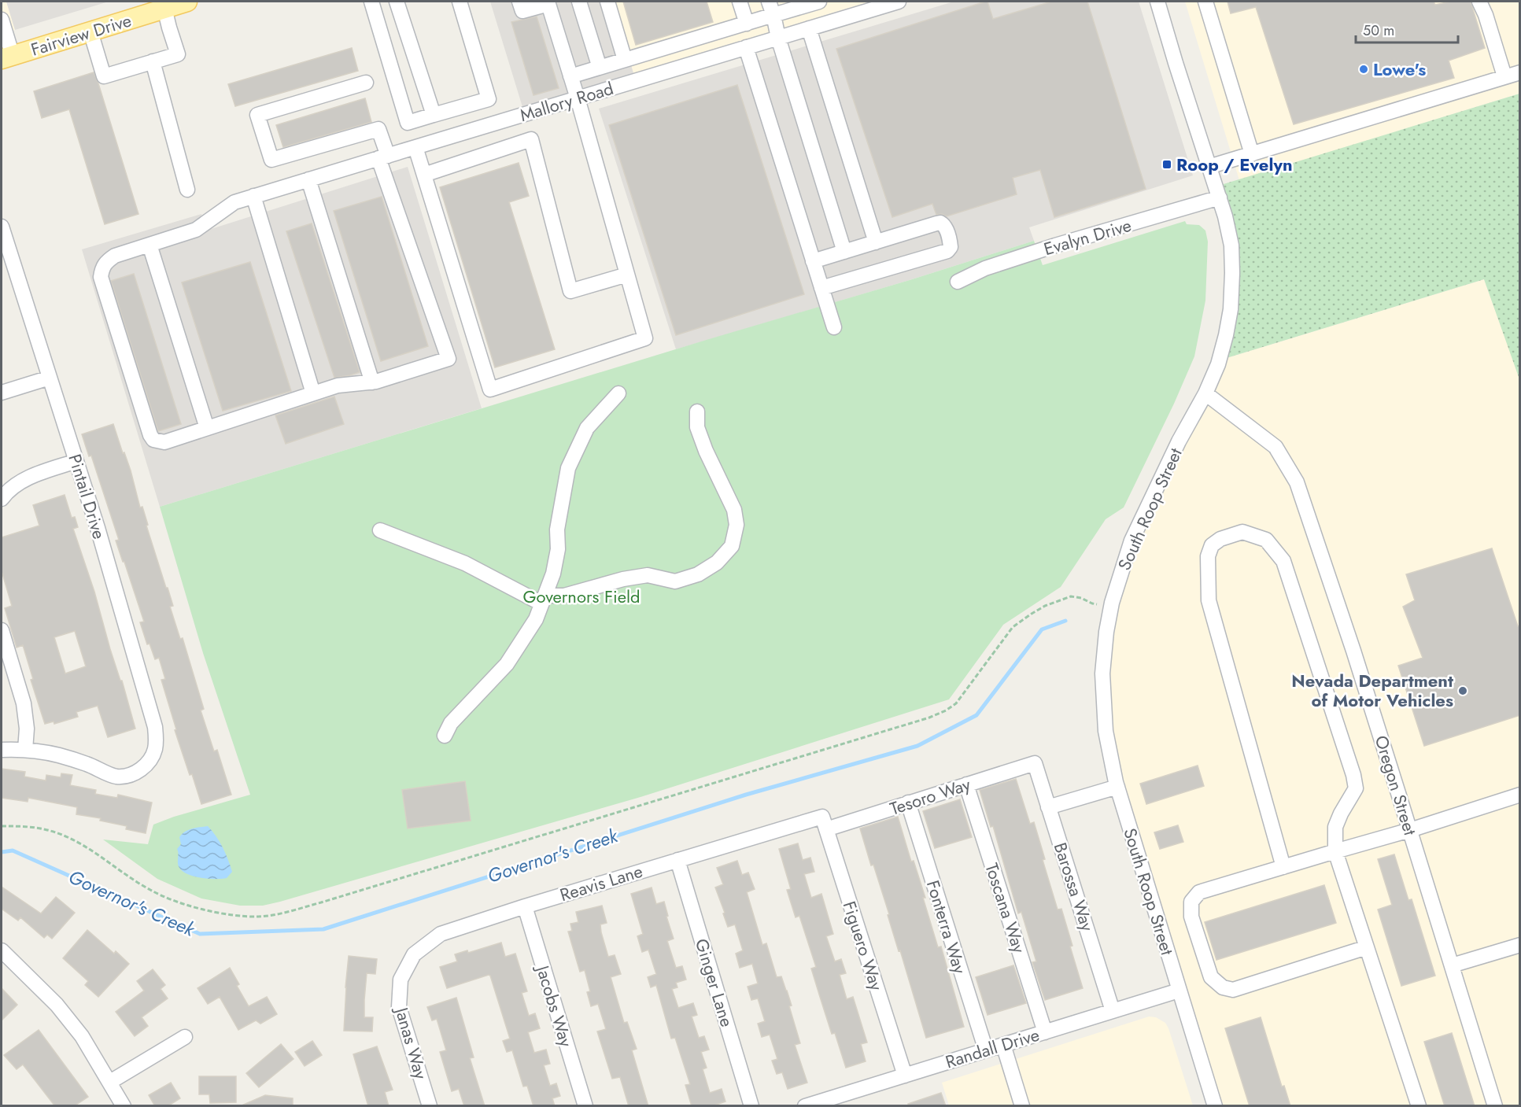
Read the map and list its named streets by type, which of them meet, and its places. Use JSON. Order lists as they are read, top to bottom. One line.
{"streets":{"main road":["Fairview Drive"],"street":["Mallory Road","Evalyn Drive","Pintail Drive","South Roop Street","Oregon Street","Tesoro Way","Reavis Lane","Barossa Way","Toscana Way","Fonterra Way","Figuero Way","Ginger Lane","Jacobs Way","Janas Way","Randall Drive"]},"crossings":[["Evalyn Drive","South Roop Street"],["South Roop Street","Oregon Street"],["South Roop Street","Randall Drive"],["Tesoro Way","Reavis Lane"],["Tesoro Way","Barossa Way"],["Tesoro Way","Toscana Way"],["Tesoro Way","Fonterra Way"],["Tesoro Way","Figuero Way"],["Reavis Lane","Figuero Way"],["Reavis Lane","Ginger Lane"],["Reavis Lane","Jacobs Way"],["Reavis Lane","Janas Way"],["Barossa Way","Randall Drive"],["Toscana Way","Randall Drive"],["Fonterra Way","Randall Drive"],["Figuero Way","Randall Drive"]],"water":["Governor's Creek"],"parks":["Governors Field"],"places":{"other":["Lowe's","Nevada Department of Motor Vehicles"],"transit":["Roop / Evelyn"]},"scale_bar":"50 m"}
